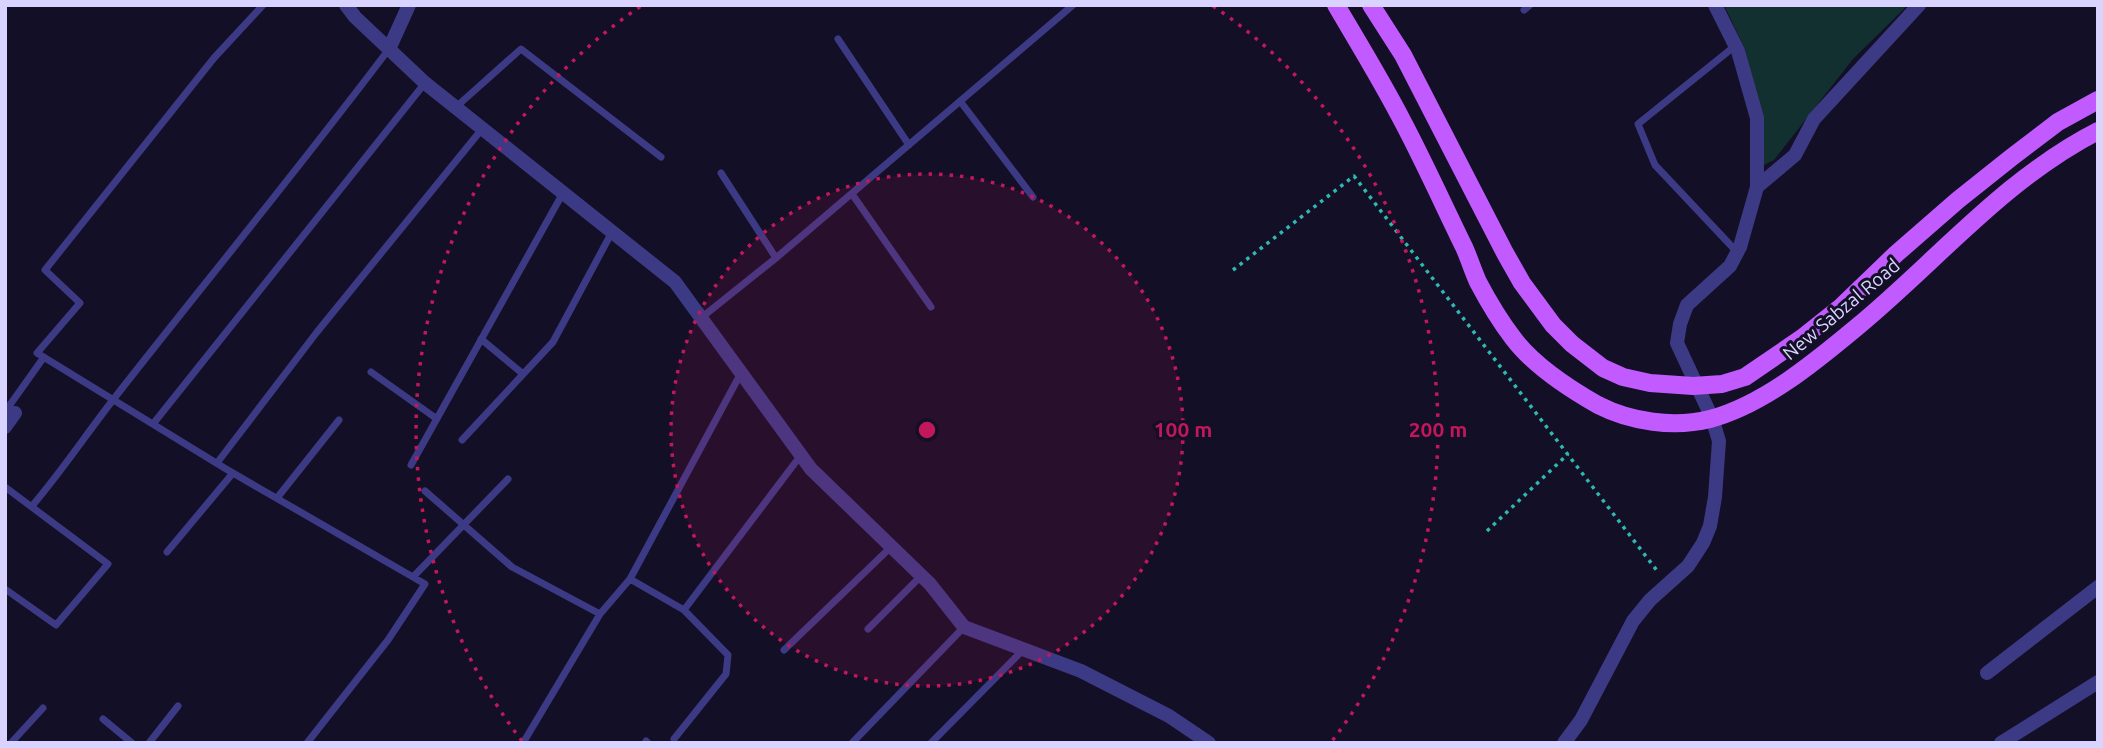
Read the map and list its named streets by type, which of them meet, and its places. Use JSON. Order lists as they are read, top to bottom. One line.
{"streets":{"main road":["New Sabzal Road"]},"rings":["100 m","200 m"]}
